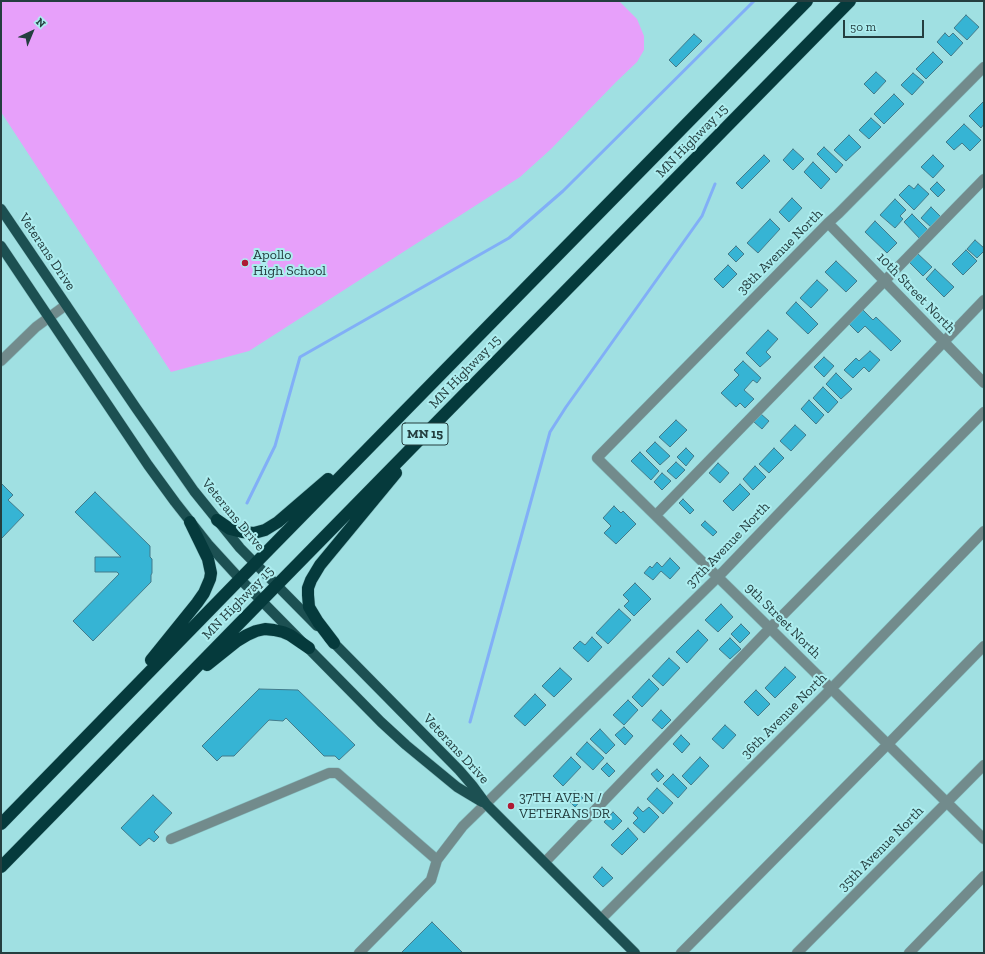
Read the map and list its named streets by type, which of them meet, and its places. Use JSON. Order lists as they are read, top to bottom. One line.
{"streets":{"highway":["MN Highway 15","MN 15"],"main road":["Veterans Drive"],"street":["38th Avenue North","10th Street North","37th Avenue North","9th Street North","36th Avenue North","35th Avenue North"]},"crossings":[["MN Highway 15","Veterans Drive"],["Veterans Drive","37th Avenue North"],["Veterans Drive","36th Avenue North"],["38th Avenue North","10th Street North"],["38th Avenue North","9th Street North"],["10th Street North","37th Avenue North"],["37th Avenue North","9th Street North"],["9th Street North","36th Avenue North"],["9th Street North","35th Avenue North"]],"places":["Apollo High School","37TH AVE N / VETERANS DR"],"scale_bar":"50 m","north":"top right"}
